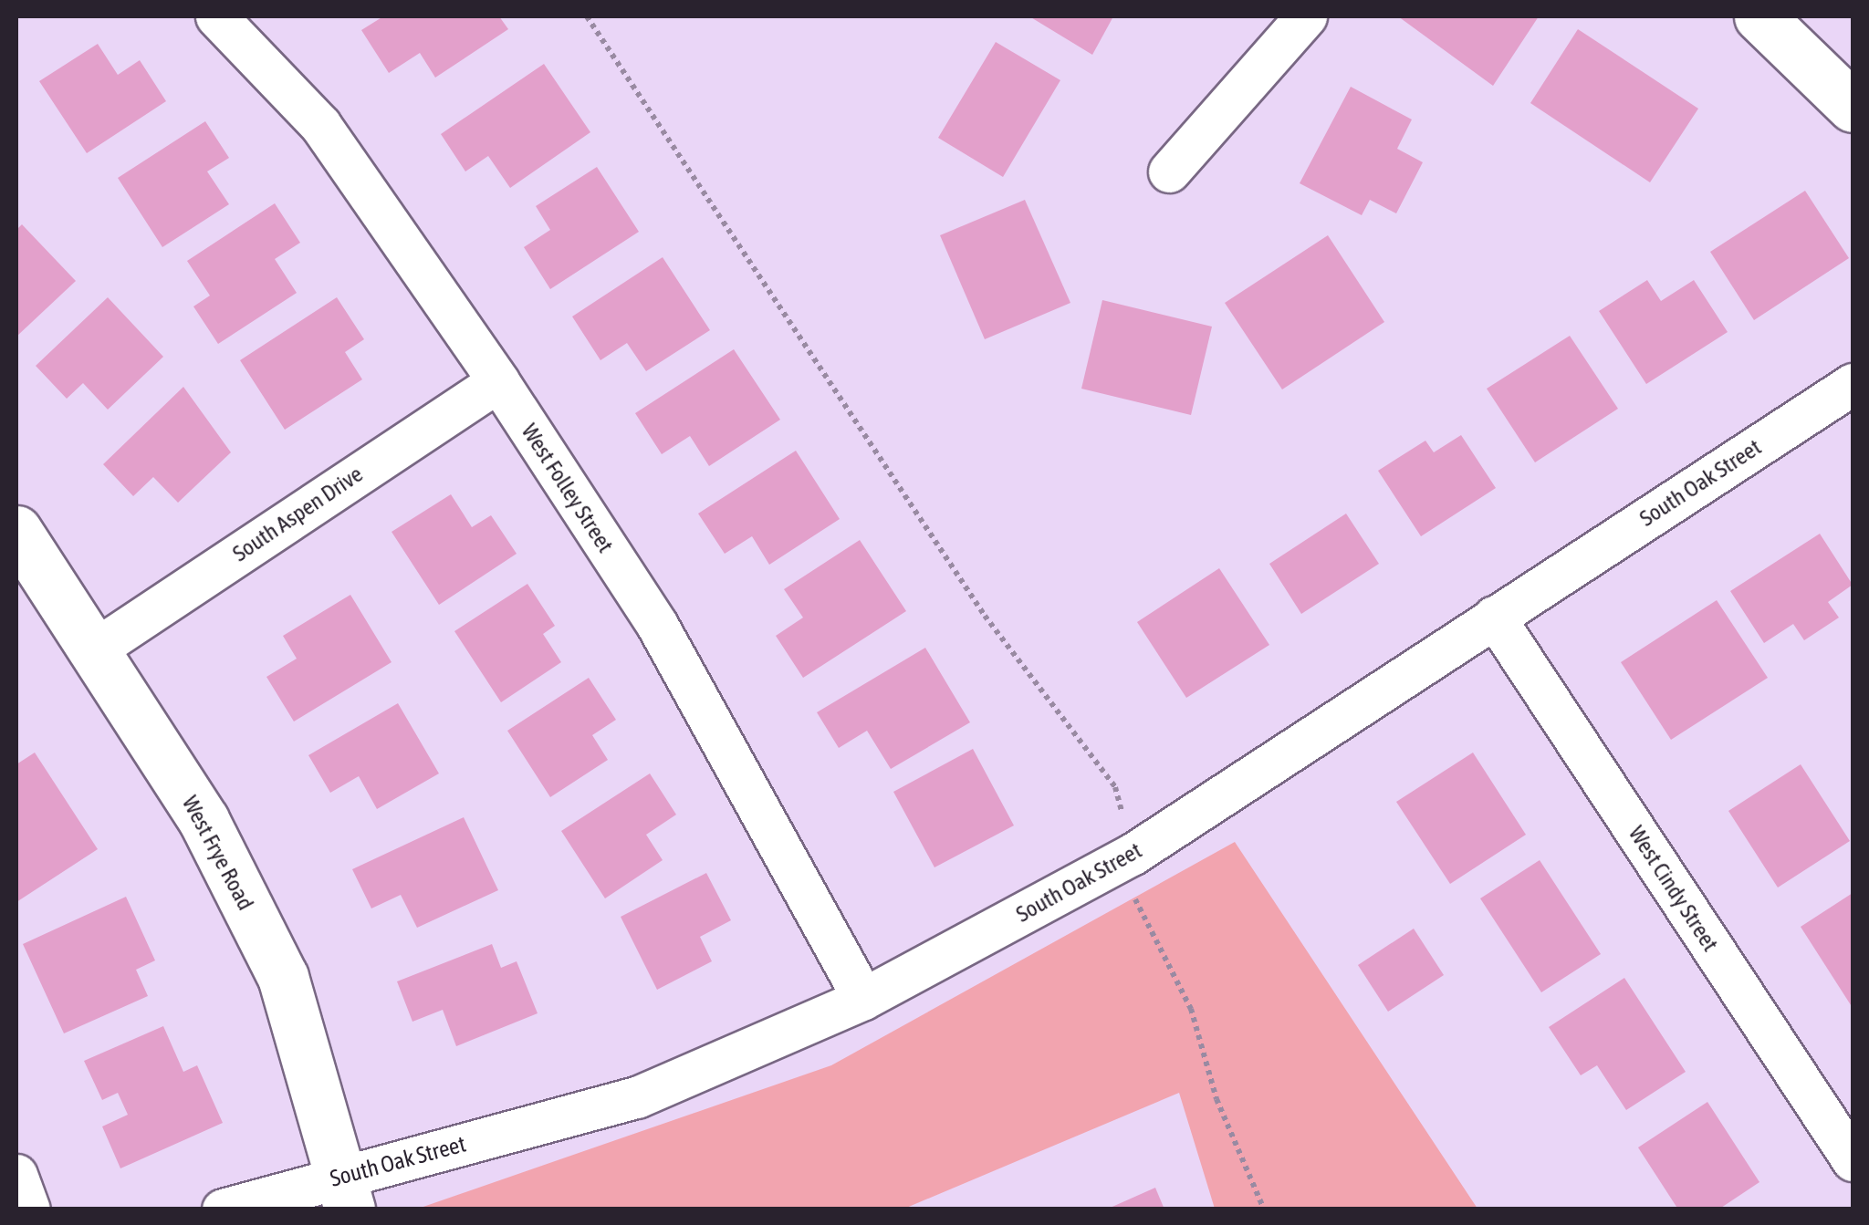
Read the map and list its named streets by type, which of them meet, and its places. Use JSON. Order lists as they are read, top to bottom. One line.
{"streets":{"street":["South Oak Street","West Folley Street","South Aspen Drive","West Frye Road","West Cindy Street"]},"crossings":[["South Oak Street","West Folley Street"],["South Oak Street","West Frye Road"],["South Oak Street","West Cindy Street"],["West Folley Street","South Aspen Drive"],["South Aspen Drive","West Frye Road"]]}
